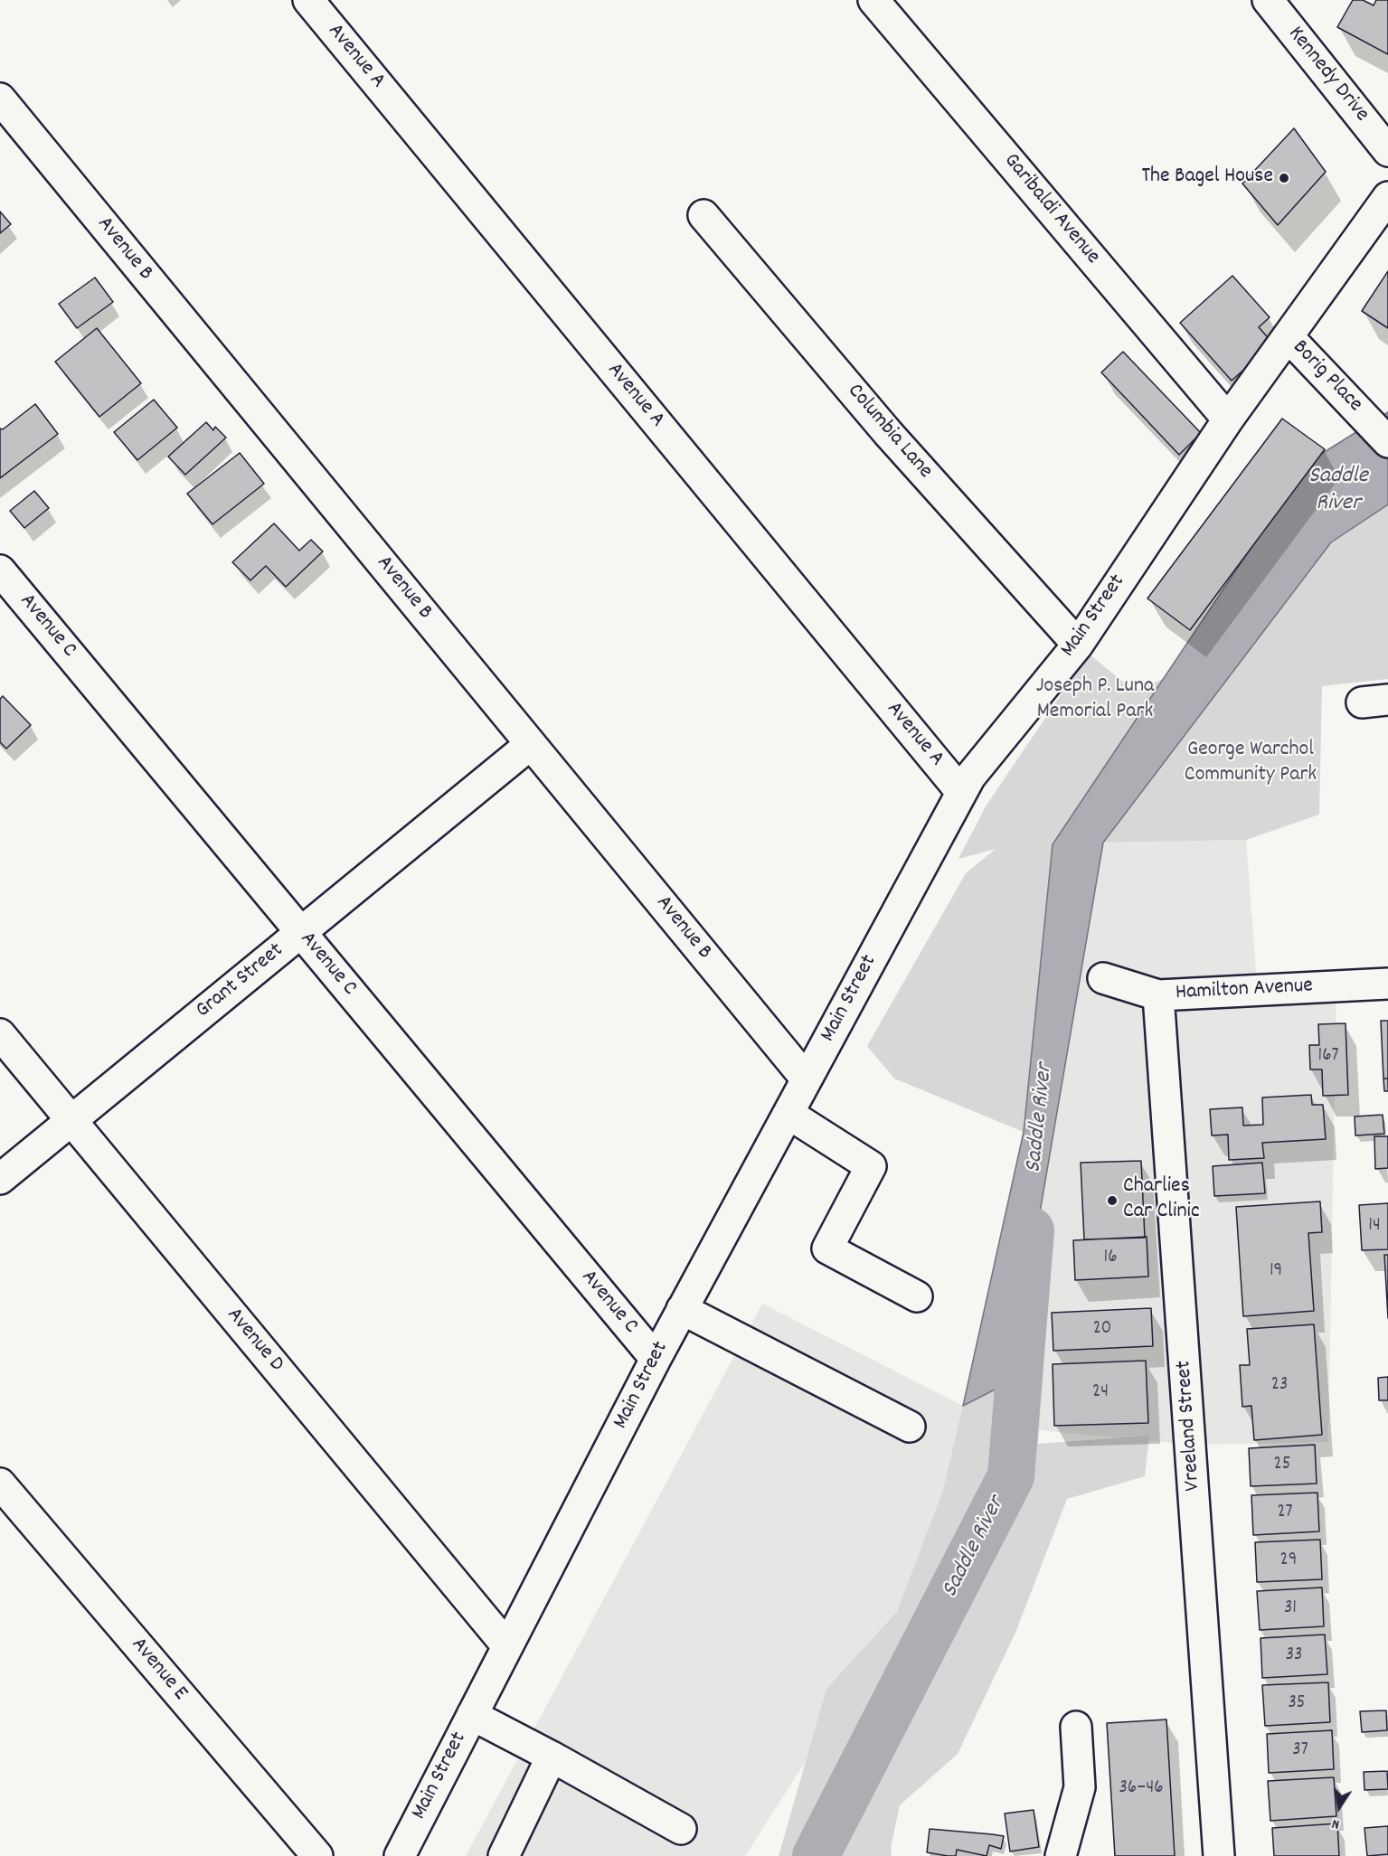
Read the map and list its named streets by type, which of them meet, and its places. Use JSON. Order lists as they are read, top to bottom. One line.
{"streets":{"street":["Avenue A","Kennedy Drive","Garibaldi Avenue","Avenue B","Borig Place","Columbia Lane","Main Street","Avenue C","Grant Street","Hamilton Avenue","Avenue D","Vreeland Street","Avenue E"]},"crossings":[["Avenue A","Main Street"],["Garibaldi Avenue","Main Street"],["Avenue B","Main Street"],["Avenue B","Grant Street"],["Borig Place","Main Street"],["Columbia Lane","Main Street"],["Main Street","Avenue C"],["Main Street","Avenue D"],["Avenue C","Grant Street"],["Grant Street","Avenue D"],["Hamilton Avenue","Vreeland Street"]],"water":["Saddle River"],"parks":["Joseph P. Luna Memorial Park","George Warchol Community Park"],"places":["The Bagel House","Charlies Car Clinic"],"house_numbers":["167","14","16","19","20","23","24","25","27","29","31","33","35","37","36–46"],"north":"bottom"}
